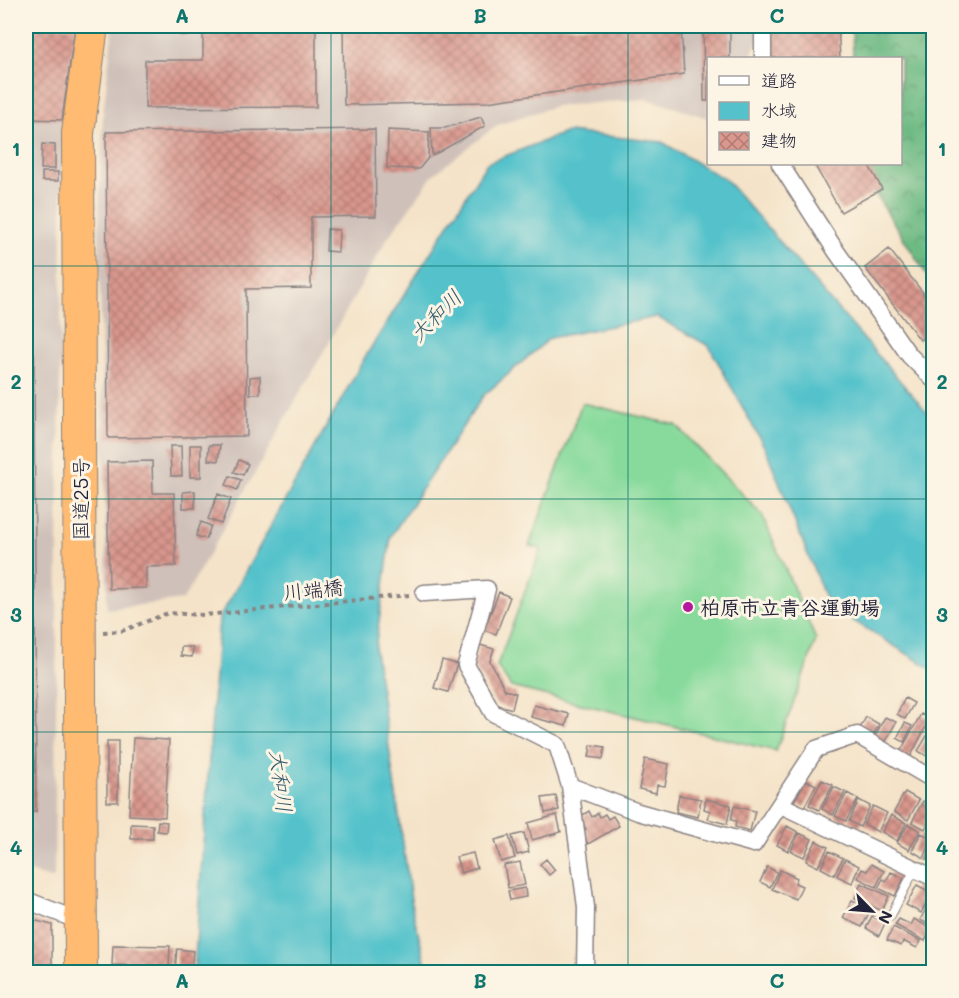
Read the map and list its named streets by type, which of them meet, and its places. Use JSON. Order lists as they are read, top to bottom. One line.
{"streets":{"highway":["国道25号"],"path":["川端橋"]},"crossings":[["国道25号","川端橋"]],"water":["大和川"],"places":["柏原市立青谷運動場"],"legend":["道路","水域","建物"],"north":"bottom right","grid":{"columns":["A","B","C"],"rows":["1","2","3","4"]}}
